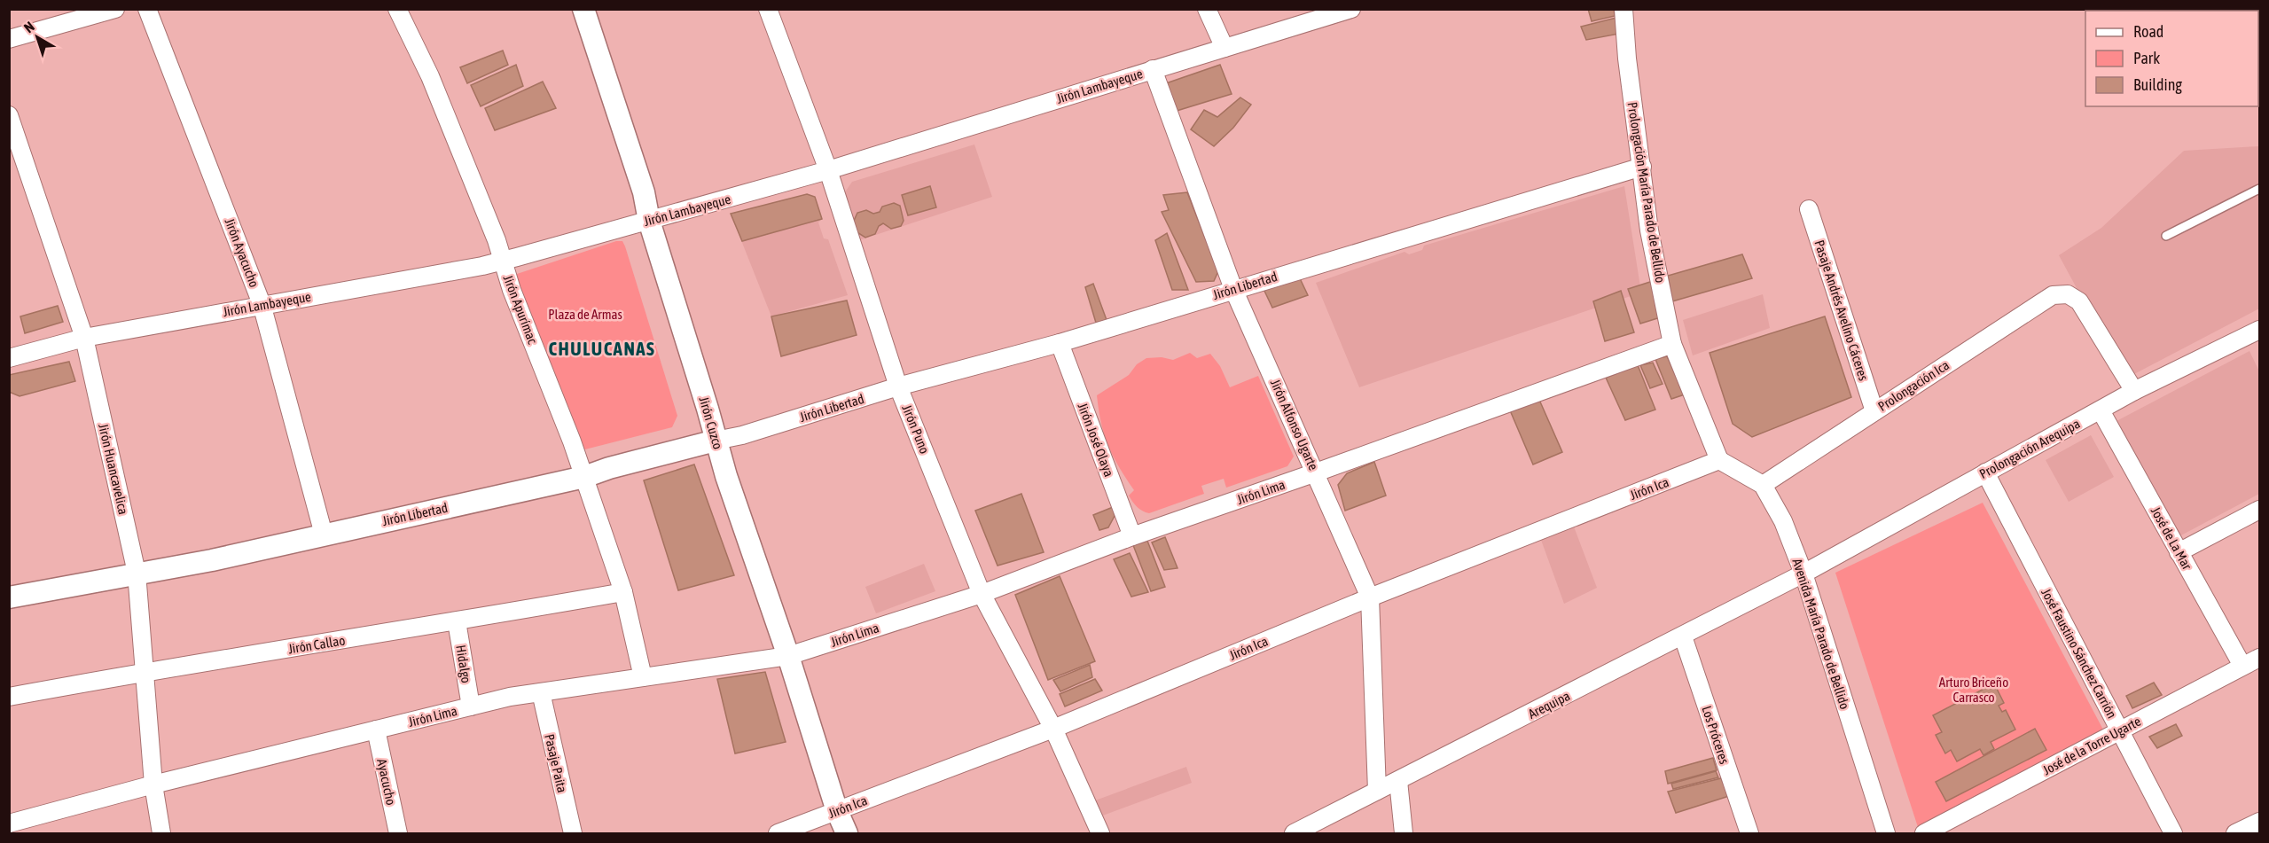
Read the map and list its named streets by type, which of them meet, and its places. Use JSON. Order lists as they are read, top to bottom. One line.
{"streets":{"street":["Jirón Lambayeque","Prolongación María Parado de Bellido","Jirón Ayacucho","Jirón Libertad","Jirón Apurímac","Pasaje Andrés Avelino Cáceres","Prolongación Ica","Jirón Cuzco","Jirón Alfonso Ugarte","Jirón Puno","Jirón José Olaya","Prolongación Arequipa","Jirón Huancavelica","Jirón Ica","Jirón Lima","José de La Mar","Avenida María Parado de Bellido","Jirón Callao","José Faustino Sánchez Carrión","Hidalgo","Arequipa","Los Próceres","José de la Torre Ugarte","Pasaje Paita","Ayacucho"]},"crossings":[["Jirón Lambayeque","Jirón Ayacucho"],["Jirón Lambayeque","Jirón Apurímac"],["Jirón Lambayeque","Jirón Cuzco"],["Jirón Lambayeque","Jirón Alfonso Ugarte"],["Jirón Lambayeque","Jirón Puno"],["Jirón Lambayeque","Jirón Huancavelica"],["Prolongación María Parado de Bellido","Jirón Libertad"],["Prolongación María Parado de Bellido","Jirón Ica"],["Prolongación María Parado de Bellido","Jirón Lima"],["Jirón Ayacucho","Jirón Libertad"],["Jirón Libertad","Jirón Apurímac"],["Jirón Libertad","Jirón Cuzco"],["Jirón Libertad","Jirón Alfonso Ugarte"],["Jirón Libertad","Jirón Puno"],["Jirón Libertad","Jirón José Olaya"],["Jirón Libertad","Jirón Huancavelica"],["Jirón Apurímac","Jirón Lima"],["Jirón Apurímac","Jirón Callao"],["Pasaje Andrés Avelino Cáceres","Prolongación Ica"],["Prolongación Ica","Prolongación Arequipa"],["Prolongación Ica","Avenida María Parado de Bellido"],["Jirón Cuzco","Jirón Ica"],["Jirón Cuzco","Jirón Lima"],["Jirón Alfonso Ugarte","Jirón Ica"],["Jirón Alfonso Ugarte","Jirón Lima"],["Jirón Alfonso Ugarte","Arequipa"],["Jirón Puno","Jirón Ica"],["Jirón Puno","Jirón Lima"],["Jirón José Olaya","Jirón Lima"],["Prolongación Arequipa","José de La Mar"],["Prolongación Arequipa","Avenida María Parado de Bellido"],["Prolongación Arequipa","José Faustino Sánchez Carrión"],["Prolongación Arequipa","Arequipa"],["Jirón Huancavelica","Jirón Lima"],["Jirón Huancavelica","Jirón Callao"],["Jirón Lima","Hidalgo"],["Jirón Lima","Pasaje Paita"],["Jirón Lima","Ayacucho"],["José de La Mar","José de la Torre Ugarte"],["Avenida María Parado de Bellido","Arequipa"],["Jirón Callao","Hidalgo"],["José Faustino Sánchez Carrión","José de la Torre Ugarte"],["Arequipa","Los Próceres"]],"districts":["CHULUCANAS"],"parks":["Plaza de Armas","Arturo Briceño Carrasco"],"legend":["Road","Park","Building"],"north":"top left"}
